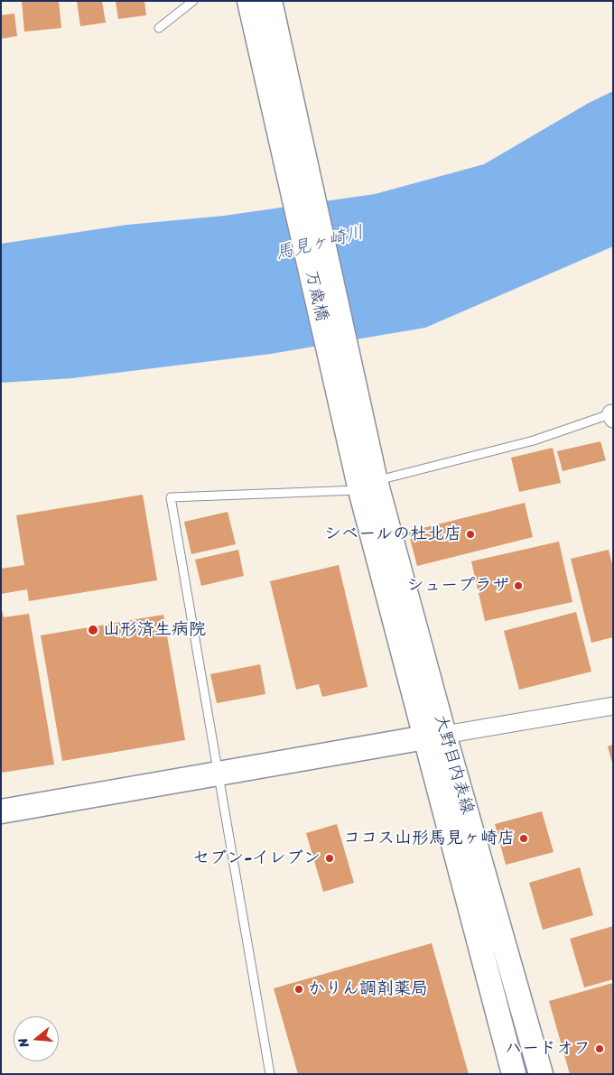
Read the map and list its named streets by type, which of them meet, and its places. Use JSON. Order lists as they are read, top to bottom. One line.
{"streets":{"main road":["万歳橋","大野目内表線"]},"crossings":[["万歳橋","大野目内表線"]],"water":["馬見ヶ崎川"],"places":["シベールの杜北店","シュープラザ","山形済生病院","ココス山形馬見ヶ崎店","セブン-イレブン","かりん調剤薬局","ハードオフ"],"north":"left"}
